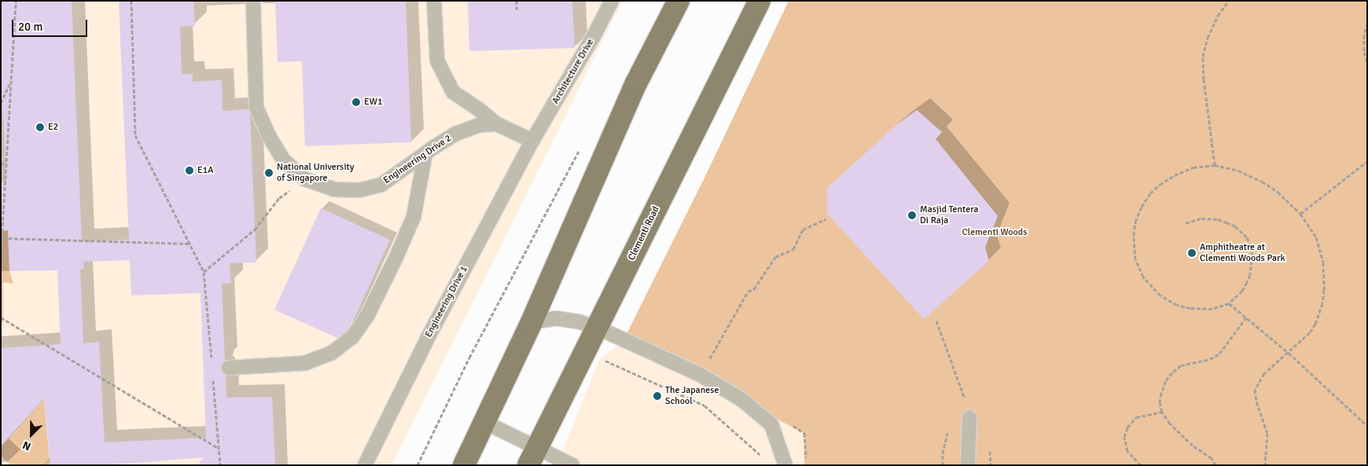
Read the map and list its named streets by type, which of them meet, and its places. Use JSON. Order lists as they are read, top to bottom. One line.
{"streets":{"main road":["Clementi Road"],"lane":["Architecture Drive","Engineering Drive 2","Engineering Drive 1"]},"crossings":[["Architecture Drive","Engineering Drive 1"]],"parks":["Clementi Woods"],"places":["EW1","E2","E1A","National University of Singapore","Masjid Tentera Di Raja","Amphitheatre at Clementi Woods Park","The Japanese School"],"scale_bar":"20 m","north":"bottom left"}
